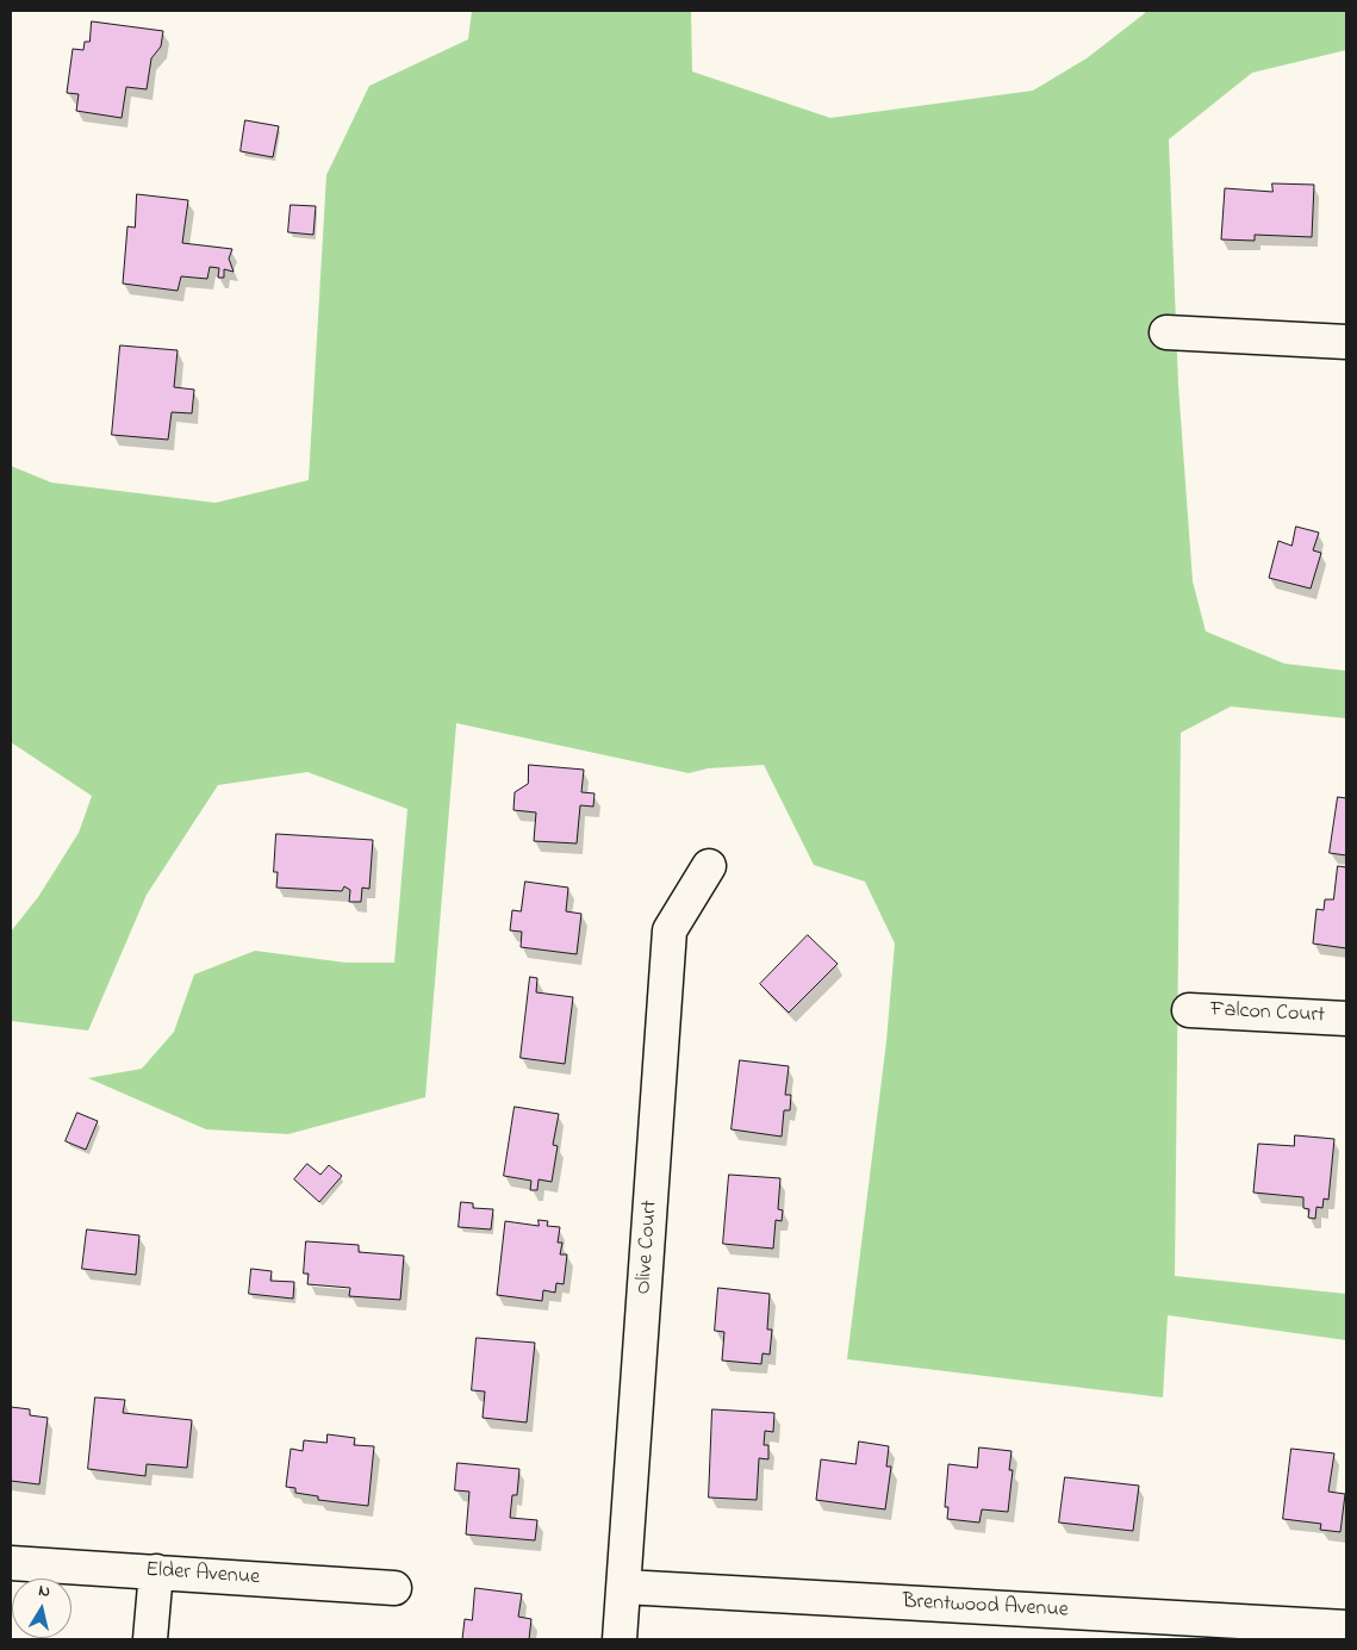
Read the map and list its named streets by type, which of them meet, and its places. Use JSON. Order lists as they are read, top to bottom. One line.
{"streets":{"street":["Falcon Court","Olive Court","Elder Avenue","Brentwood Avenue"]},"crossings":[["Olive Court","Brentwood Avenue"]],"north":"top"}
